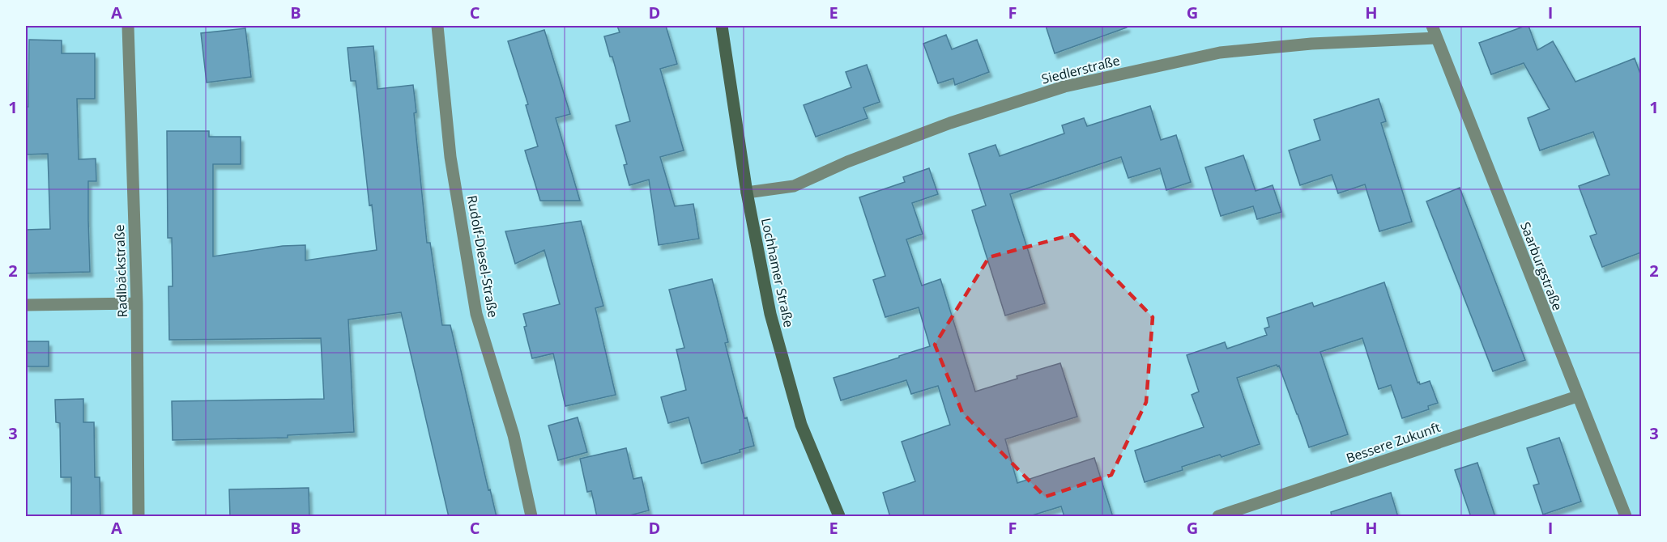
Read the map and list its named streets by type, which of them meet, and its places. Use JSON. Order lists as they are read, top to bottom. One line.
{"streets":{"street":["Siedlerstraße","Rudolf-Diesel-Straße","Saarburgstraße","Radlbäckstraße","Lochhamer Straße","Bessere Zukunft"]},"crossings":[["Siedlerstraße","Saarburgstraße"],["Siedlerstraße","Lochhamer Straße"],["Saarburgstraße","Bessere Zukunft"]],"grid":{"columns":["A","B","C","D","E","F","G","H","I"],"rows":["1","2","3"]}}
